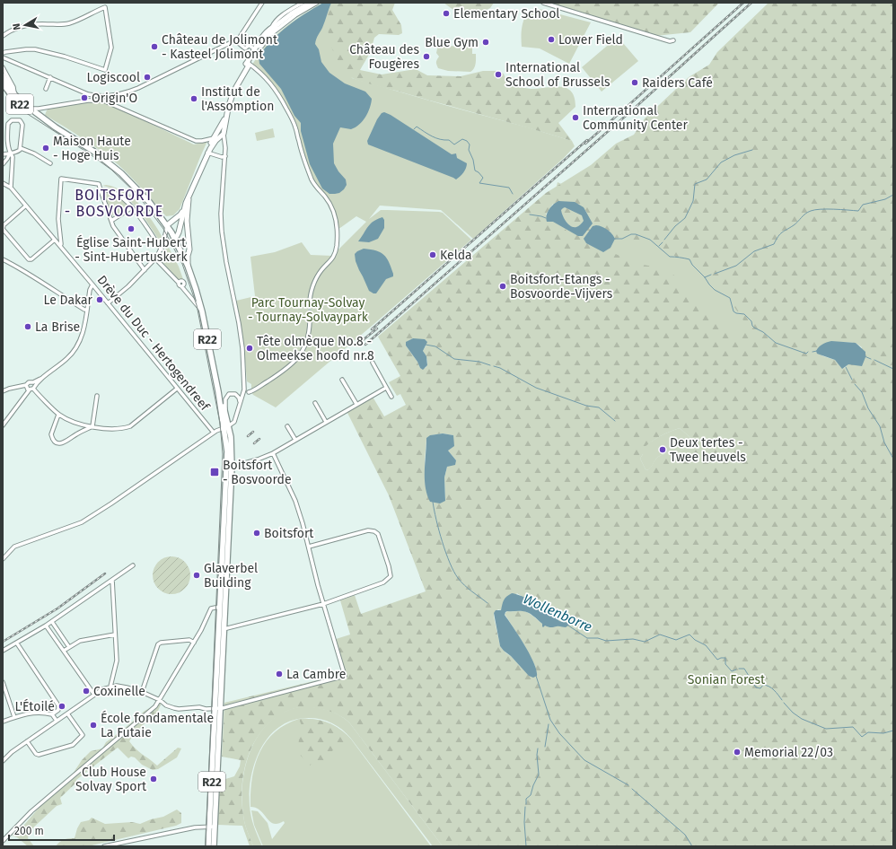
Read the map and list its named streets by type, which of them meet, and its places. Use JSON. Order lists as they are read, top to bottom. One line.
{"streets":{"main road":["R22"],"street":["Drève du Duc - Hertogendreef"]},"districts":["BOITSFORT - BOSVOORDE"],"water":["Wollenborre"],"parks":["Parc Tournay-Solvay - Tournay-Solvaypark","Sonian Forest"],"places":{"other":["Elementary School","Lower Field","Blue Gym","Château de Jolimont - Kasteel Jolimont","Château des Fougères","International School of Brussels","Logiscool","Raiders Café","Origin'O","Institut de l'Assomption","International Community Center","Maison Haute - Hoge Huis","Église Saint-Hubert - Sint-Hubertuskerk","Kelda","Boitsfort-Etangs - Bosvoorde-Vijvers","Le Dakar","La Brise","Tête olmèque No.8 - Olmeekse hoofd nr.8","Deux tertes - Twee heuvels","Boitsfort","Glaverbel Building","La Cambre","Coxinelle","L'Étoilé","École fondamentale La Futaie","Memorial 22/03","Club House Solvay Sport"],"transit":["Boitsfort - Bosvoorde"]},"scale_bar":"200 m","north":"left"}
